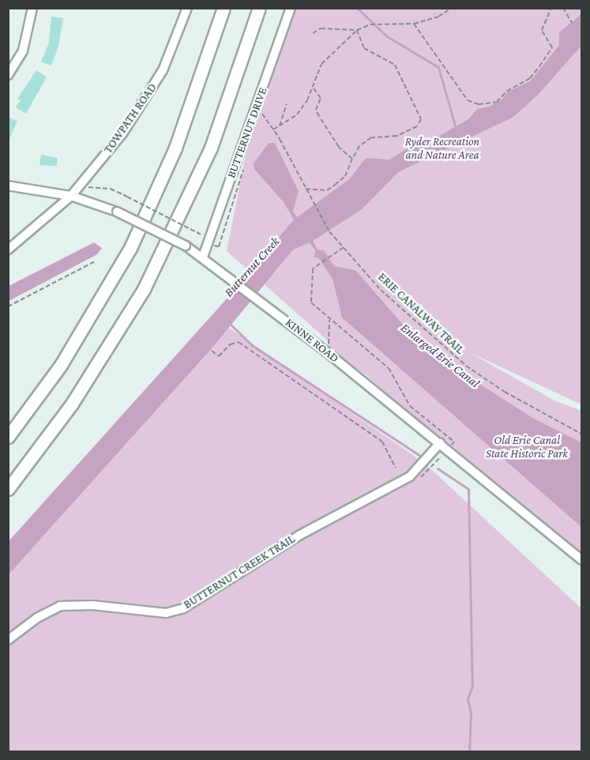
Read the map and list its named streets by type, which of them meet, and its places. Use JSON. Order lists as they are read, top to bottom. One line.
{"streets":{"street":["TOWPATH ROAD","BUTTERNUT DRIVE","KINNE ROAD","BUTTERNUT CREEK TRAIL"],"path":["ERIE CANALWAY TRAIL"]},"crossings":[["TOWPATH ROAD","KINNE ROAD"],["BUTTERNUT DRIVE","KINNE ROAD"],["KINNE ROAD","BUTTERNUT CREEK TRAIL"]],"water":["Butternut Creek","Enlarged Erie Canal"],"parks":["Ryder Recreation and Nature Area","Old Erie Canal State Historic Park"]}
